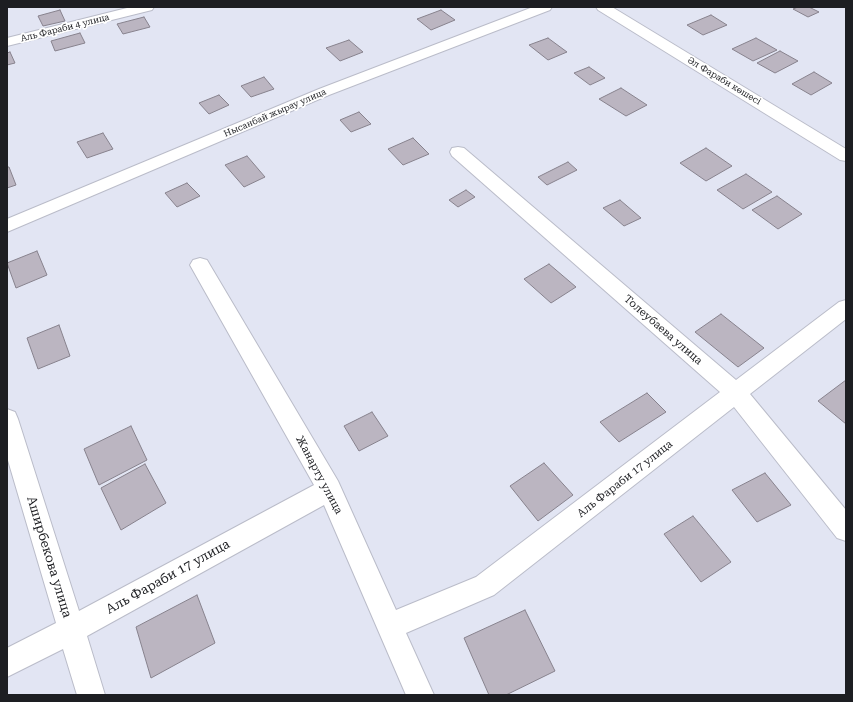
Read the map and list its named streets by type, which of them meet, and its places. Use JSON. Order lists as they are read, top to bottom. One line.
{"streets":{"street":["Аль Фараби 4 улица","Әл Фараби көшесі","Нысанбай жырау улица","Толеубаева улица","Жанарту улица","Аль Фараби 17 улица","Аширбекова улица"]},"crossings":[["Толеубаева улица","Аль Фараби 17 улица"],["Жанарту улица","Аль Фараби 17 улица"],["Аль Фараби 17 улица","Аширбекова улица"]]}
